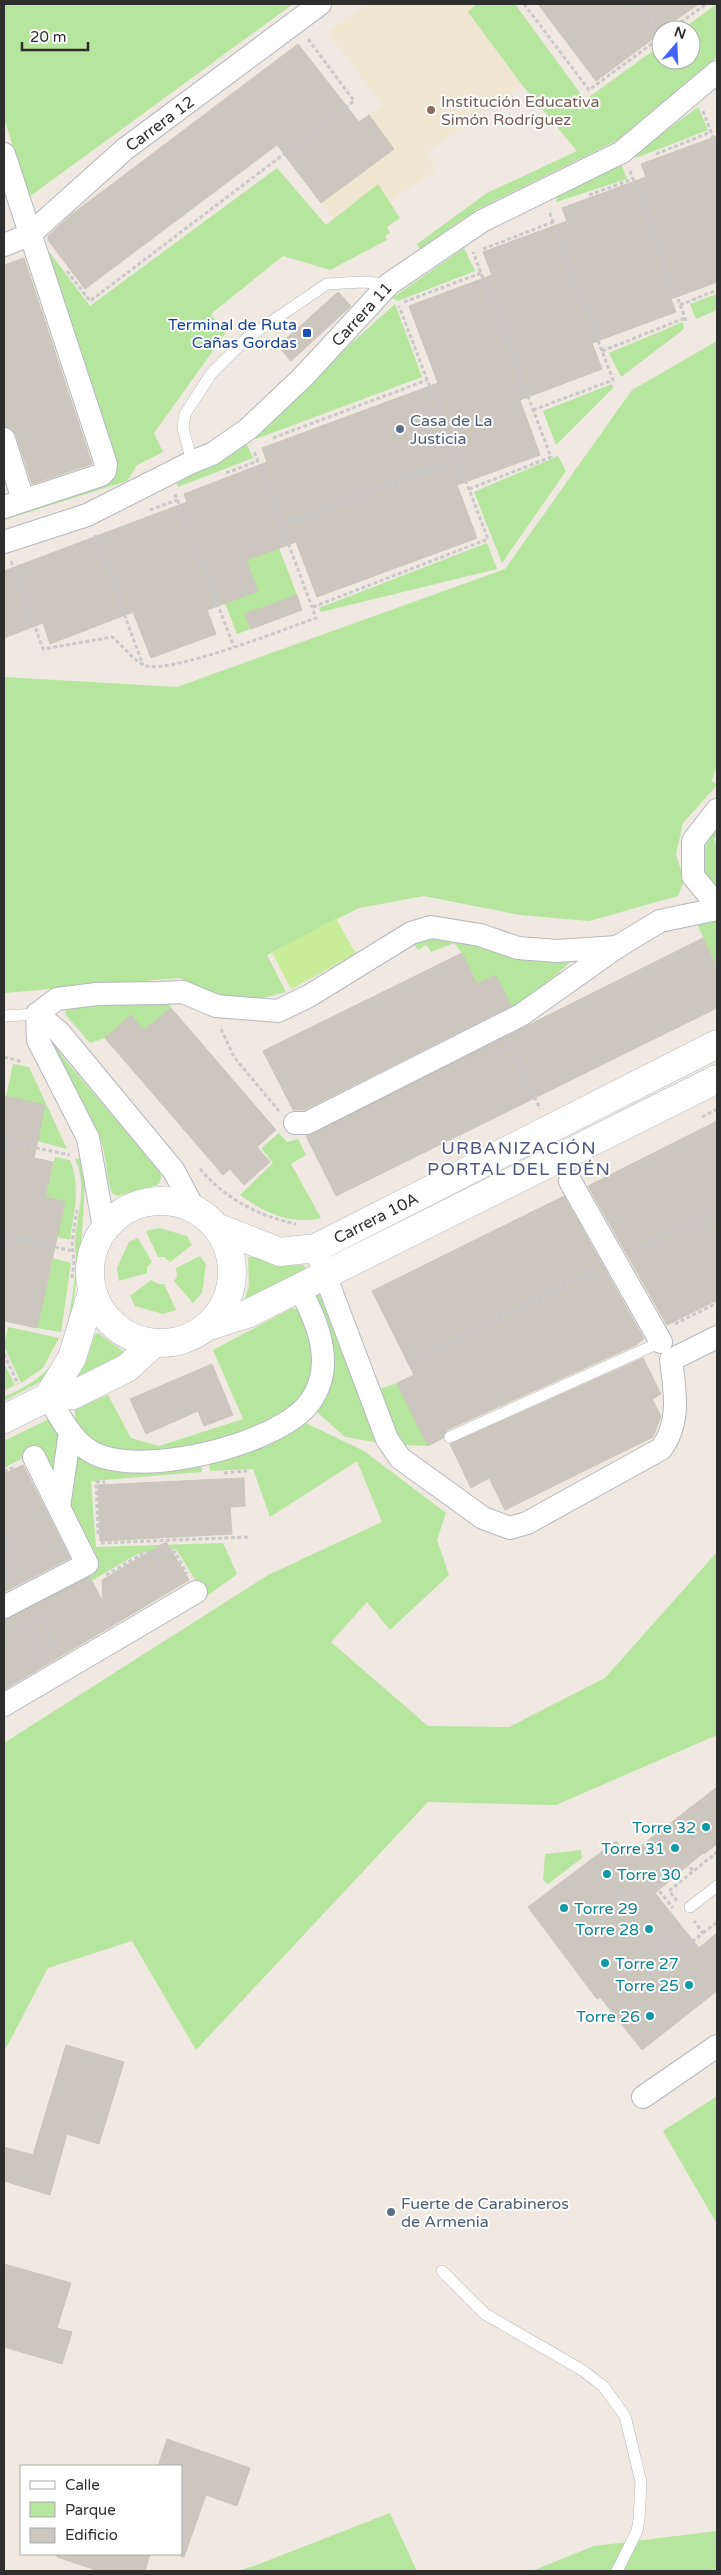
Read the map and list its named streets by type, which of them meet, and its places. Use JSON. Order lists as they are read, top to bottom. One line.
{"streets":{"street":["Carrera 12","Carrera 11","Carrera 10A"]},"districts":["URBANIZACIÓN PORTAL DEL EDÉN"],"places":{"other":["Institución Educativa Simón Rodríguez","Casa de La Justicia","Torre 32","Torre 31","Torre 30","Torre 29","Torre 28","Torre 27","Torre 25","Torre 26","Fuerte de Carabineros de Armenia"],"transit":["Terminal de Ruta Cañas Gordas"]},"legend":["Calle","Parque","Edificio"],"scale_bar":"20 m","north":"top"}
